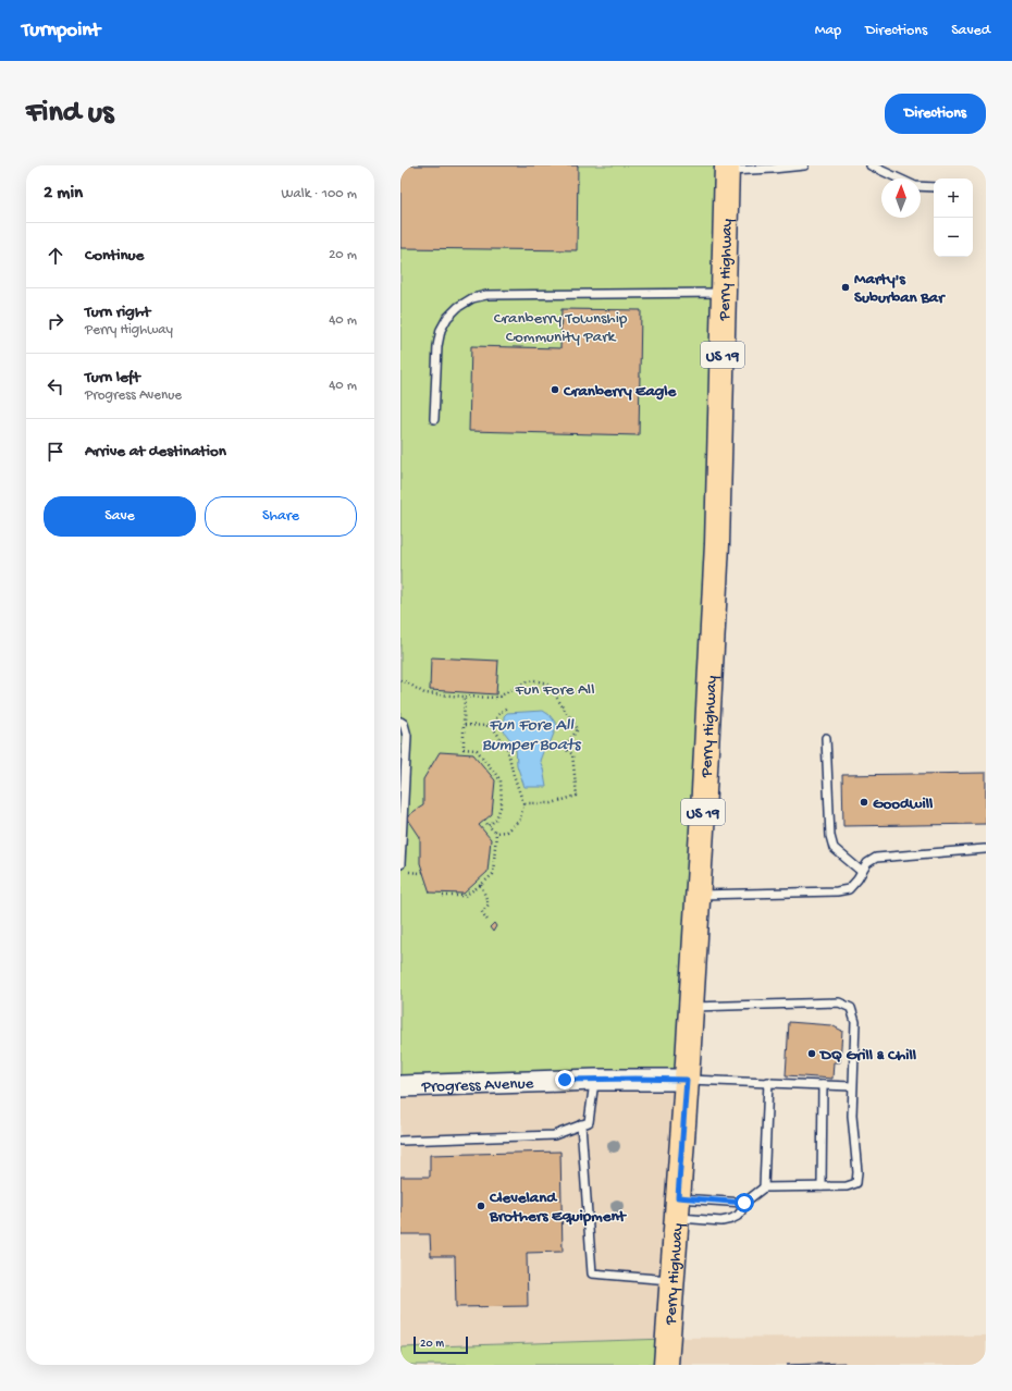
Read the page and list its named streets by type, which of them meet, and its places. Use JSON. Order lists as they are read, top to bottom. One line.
{"streets":{"main road":["Perry Highway","US 19"],"street":["Progress Avenue"]},"crossings":[["Perry Highway","Progress Avenue"]],"water":["Fun Fore All Bumper Boats"],"parks":["Cranberry Township Community Park","Fun Fore All"],"places":["Marty's Suburban Bar","Cranberry Eagle","Goodwill","DQ Grill & Chill","Cleveland Brothers Equipment"],"scale_bar":"20 m","north":"top","page":{"header":"Turnpoint","nav":["Map","Directions","Saved"],"buttons":["Directions",["Save","Share"]],"title":"Find us","heading":["2 min","Walk · 100 m"],"map_buttons":["+","−"],"list":[["Continue","20 m"],["Turn right","Perry Highway","40 m"],["Turn left","Progress Avenue","40 m"],"Arrive at destination"],"scale":"20 m"}}
